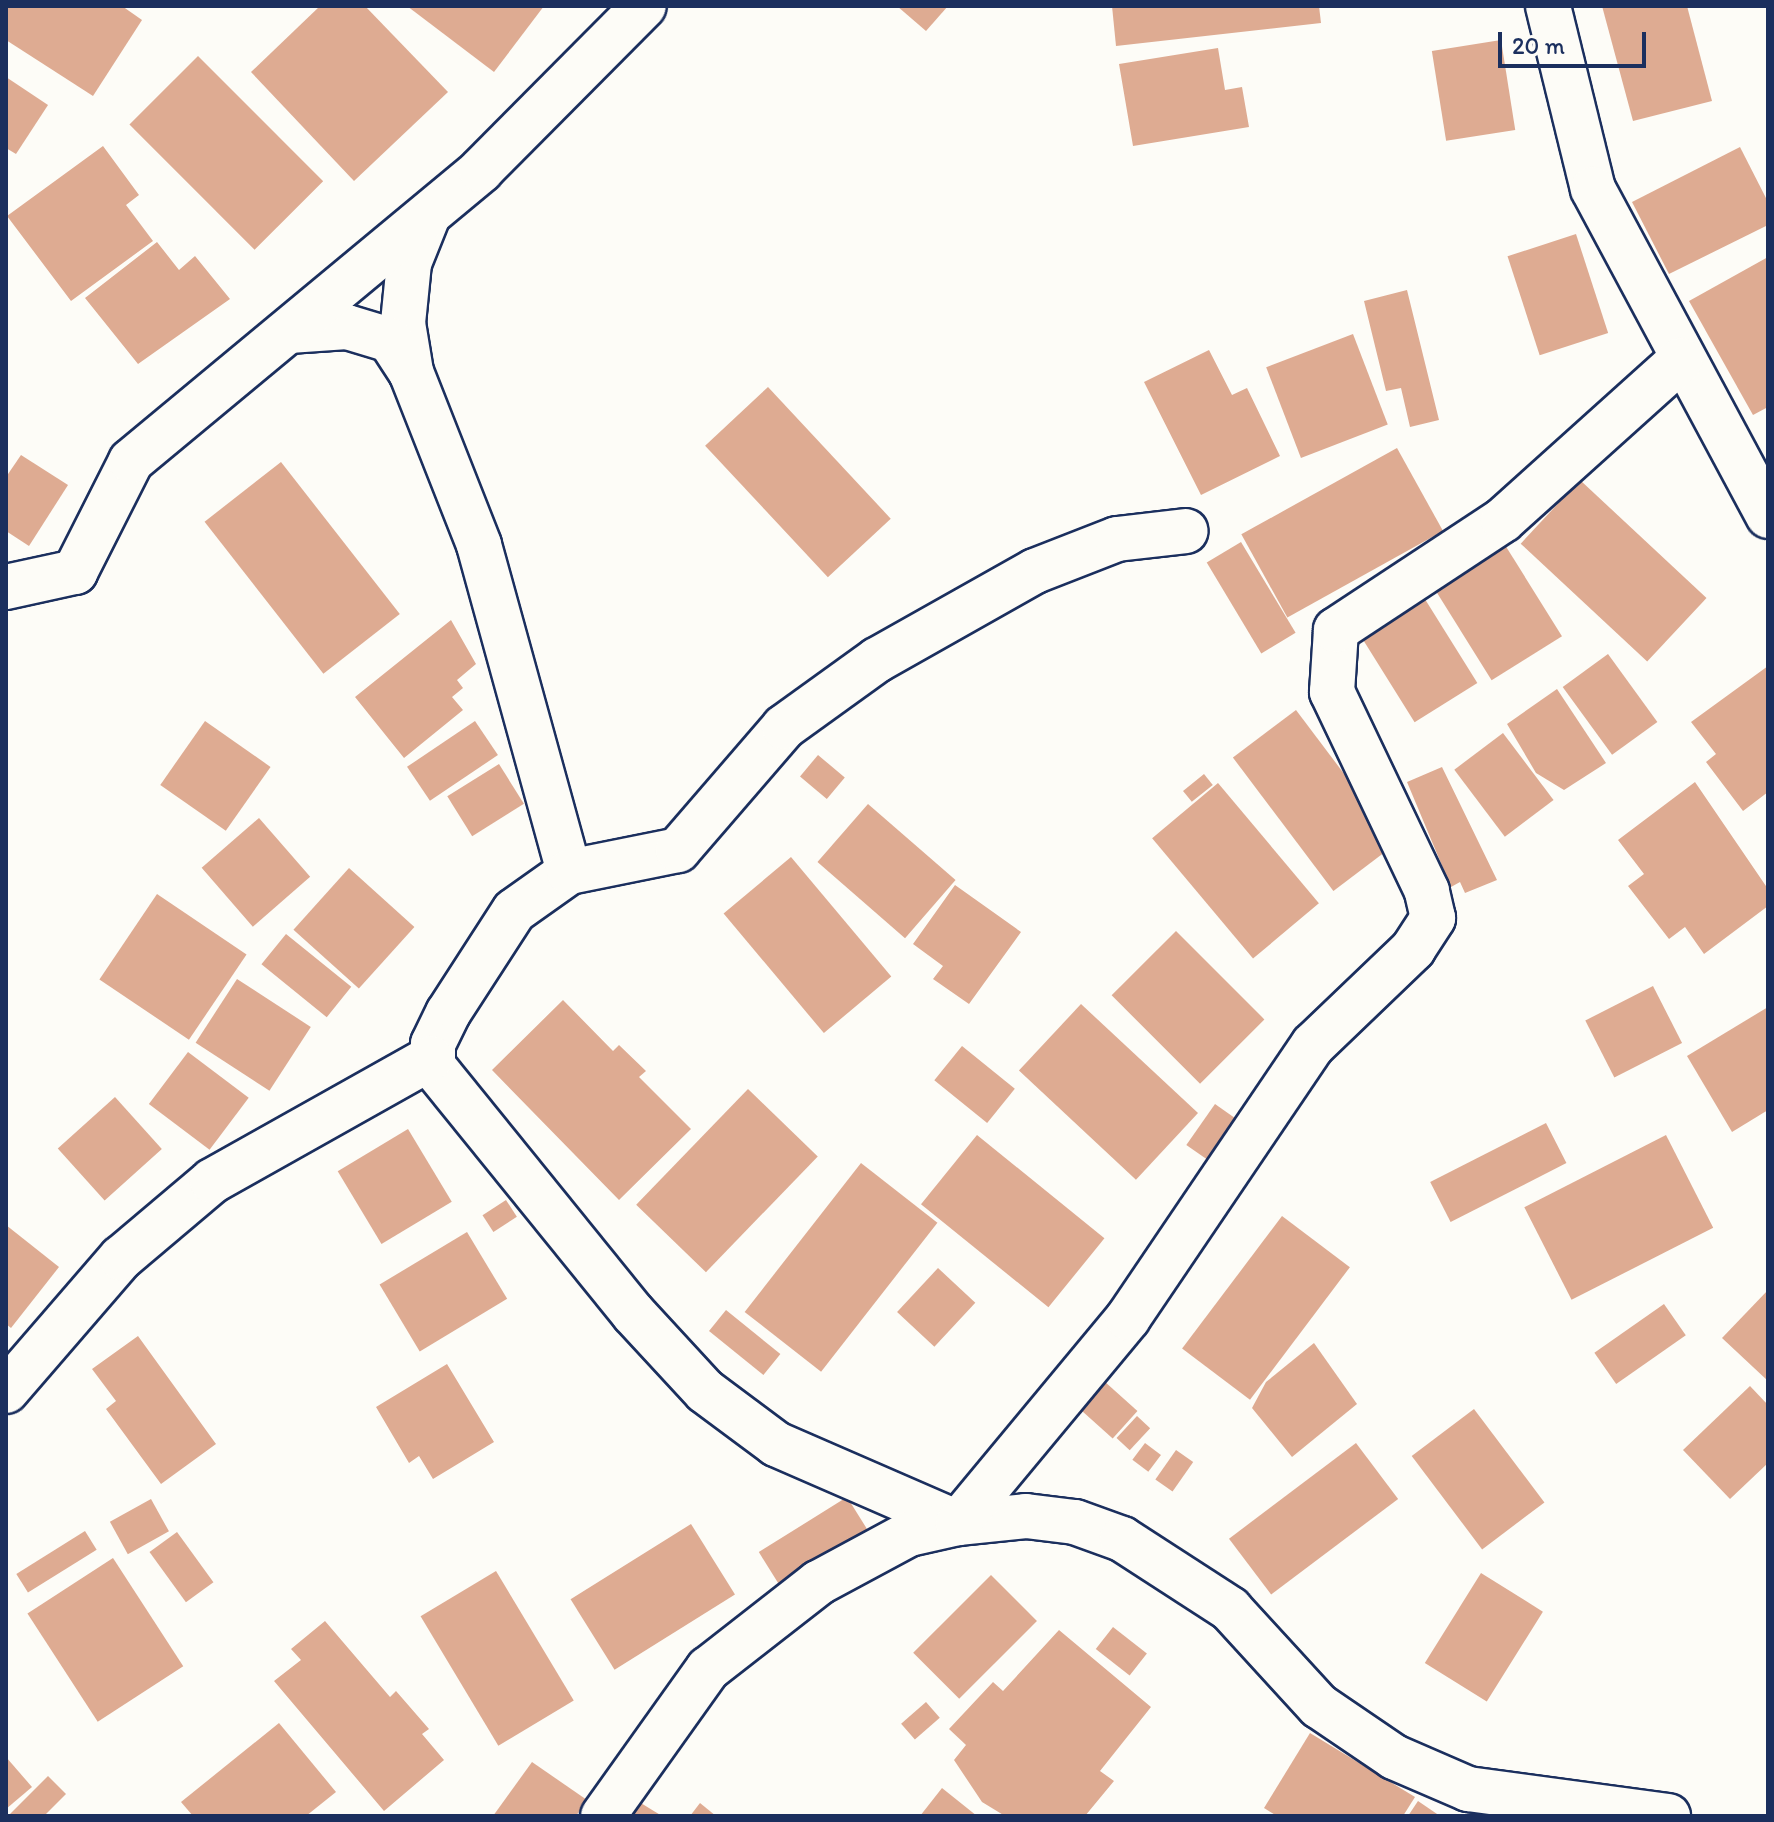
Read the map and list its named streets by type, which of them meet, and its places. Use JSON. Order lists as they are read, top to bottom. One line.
{"scale_bar":"20 m"}
